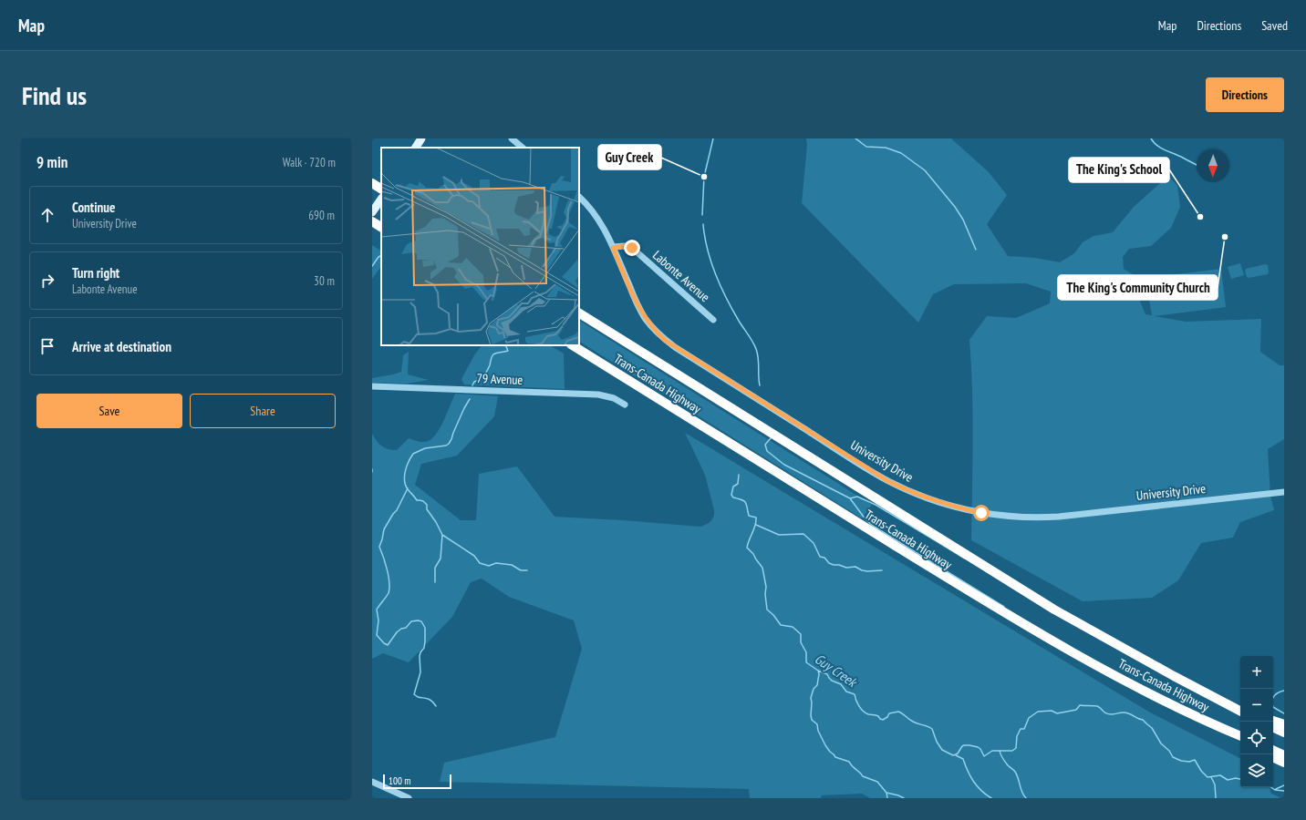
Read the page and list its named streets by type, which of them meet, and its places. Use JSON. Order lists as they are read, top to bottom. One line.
{"streets":{"highway":["Trans-Canada Highway"],"street":["Labonte Avenue","79 Avenue","University Drive"]},"crossings":[["Labonte Avenue","University Drive"]],"water":["Guy Creek"],"places":["Guy Creek","The King's School","The King's Community Church"],"scale_bar":"100 m","north":"bottom","page":{"header":"Map","nav":["Map","Directions","Saved"],"buttons":["Directions",["Save","Share"]],"title":"Find us","heading":["9 min","Walk · 720 m"],"list":[["Continue","University Drive","690 m"],["Turn right","Labonte Avenue","30 m"],"Arrive at destination"],"map_buttons":["+","−"],"scale":"100 m"}}
